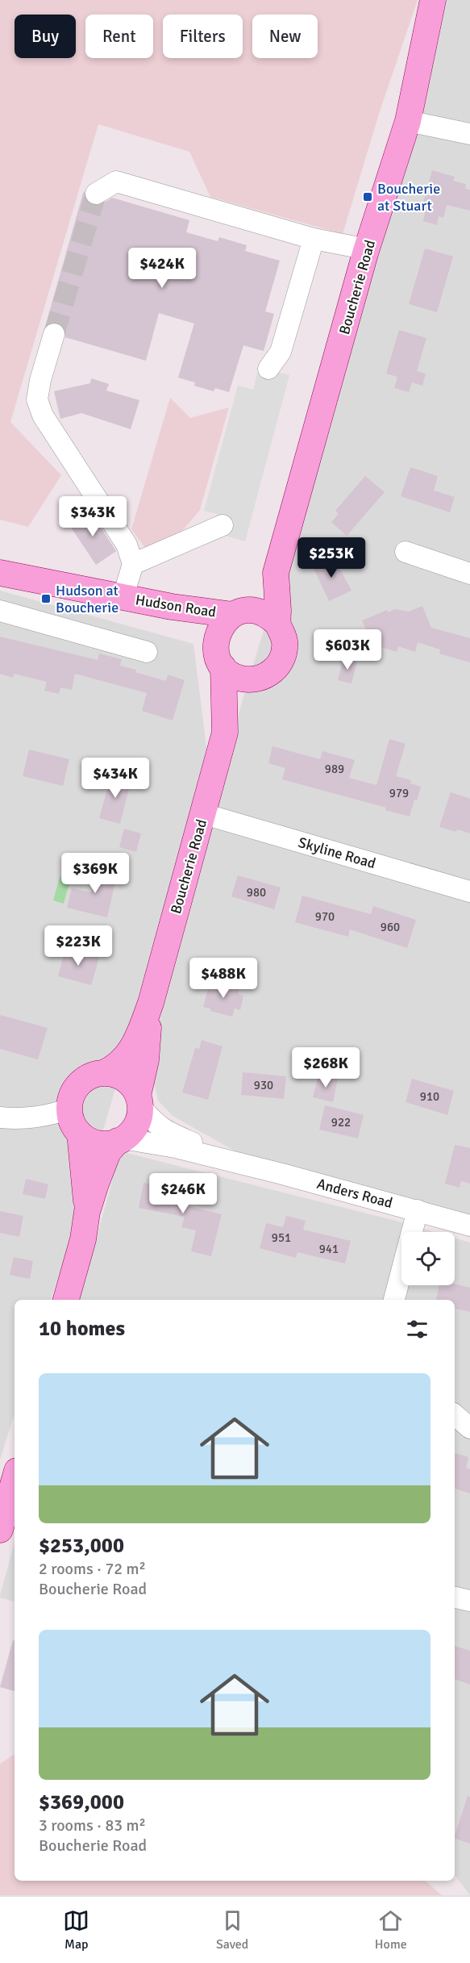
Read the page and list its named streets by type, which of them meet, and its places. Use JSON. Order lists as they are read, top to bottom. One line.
{"streets":{"main road":["Boucherie Road","Hudson Road"],"street":["Skyline Road","Anders Road"]},"crossings":[["Boucherie Road","Hudson Road"],["Boucherie Road","Skyline Road"],["Boucherie Road","Anders Road"]],"places":{"transit":["Boucherie at Stuart","Hudson at Boucherie"]},"house_numbers":["989","979","980","970","960","930","910","922","951","941"],"page":{"chip":["Buy","Rent","Filters","New"],"price":["$424K","$343K","$253K","$603K","$434K","$369K","$223K","$488K","$268K","$246K"],"heading":"10 homes","list":[{"name":"$253,000","note":"2 rooms · 72 m² · Boucherie Road"},{"name":"$369,000","note":"3 rooms · 83 m² · Boucherie Road"}],"tabs":["Map","Saved","Home"]}}
